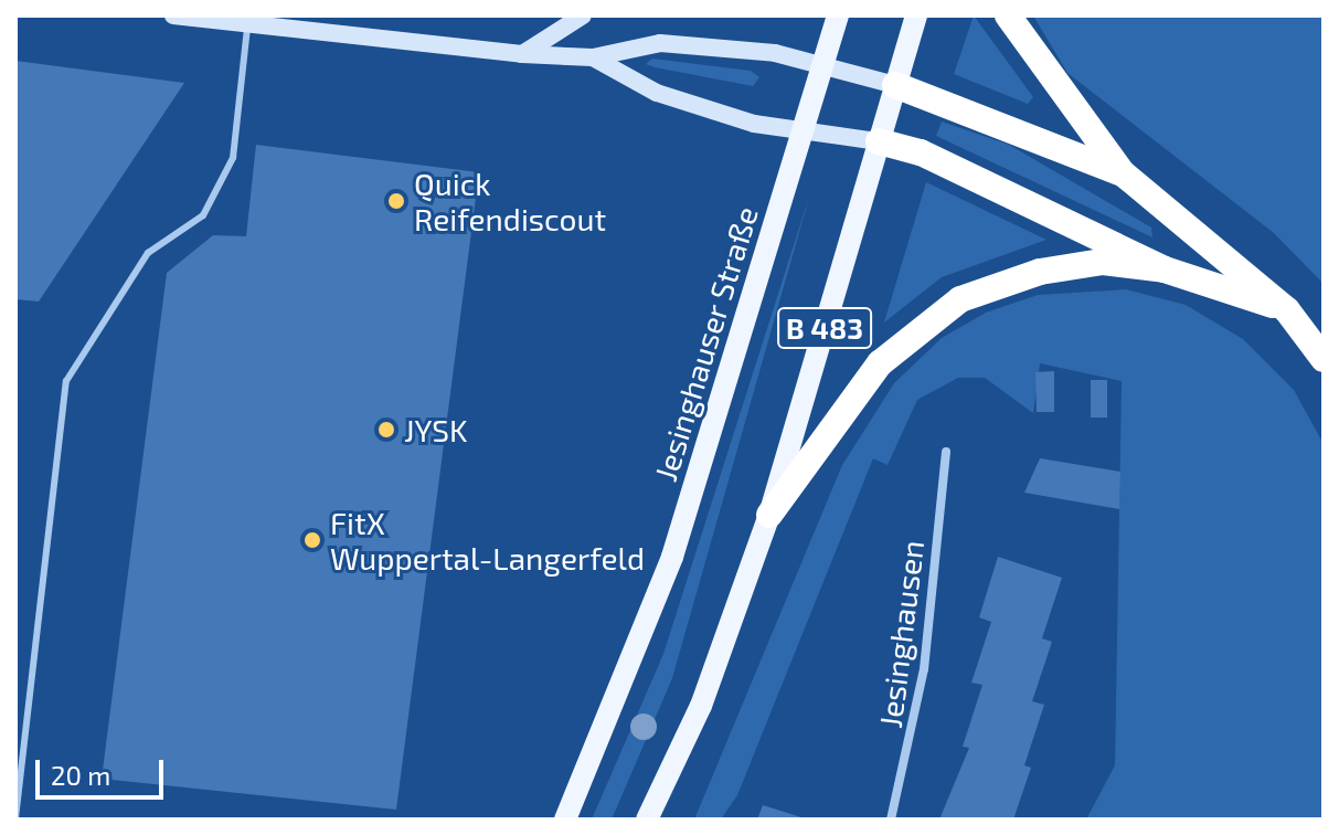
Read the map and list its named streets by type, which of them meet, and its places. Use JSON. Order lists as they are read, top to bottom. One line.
{"streets":{"main road":["B 483","Jesinghauser Straße"],"street":["Jesinghausen"]},"places":["Quick Reifendiscout","JYSK","FitX Wuppertal-Langerfeld"],"scale_bar":"20 m"}
